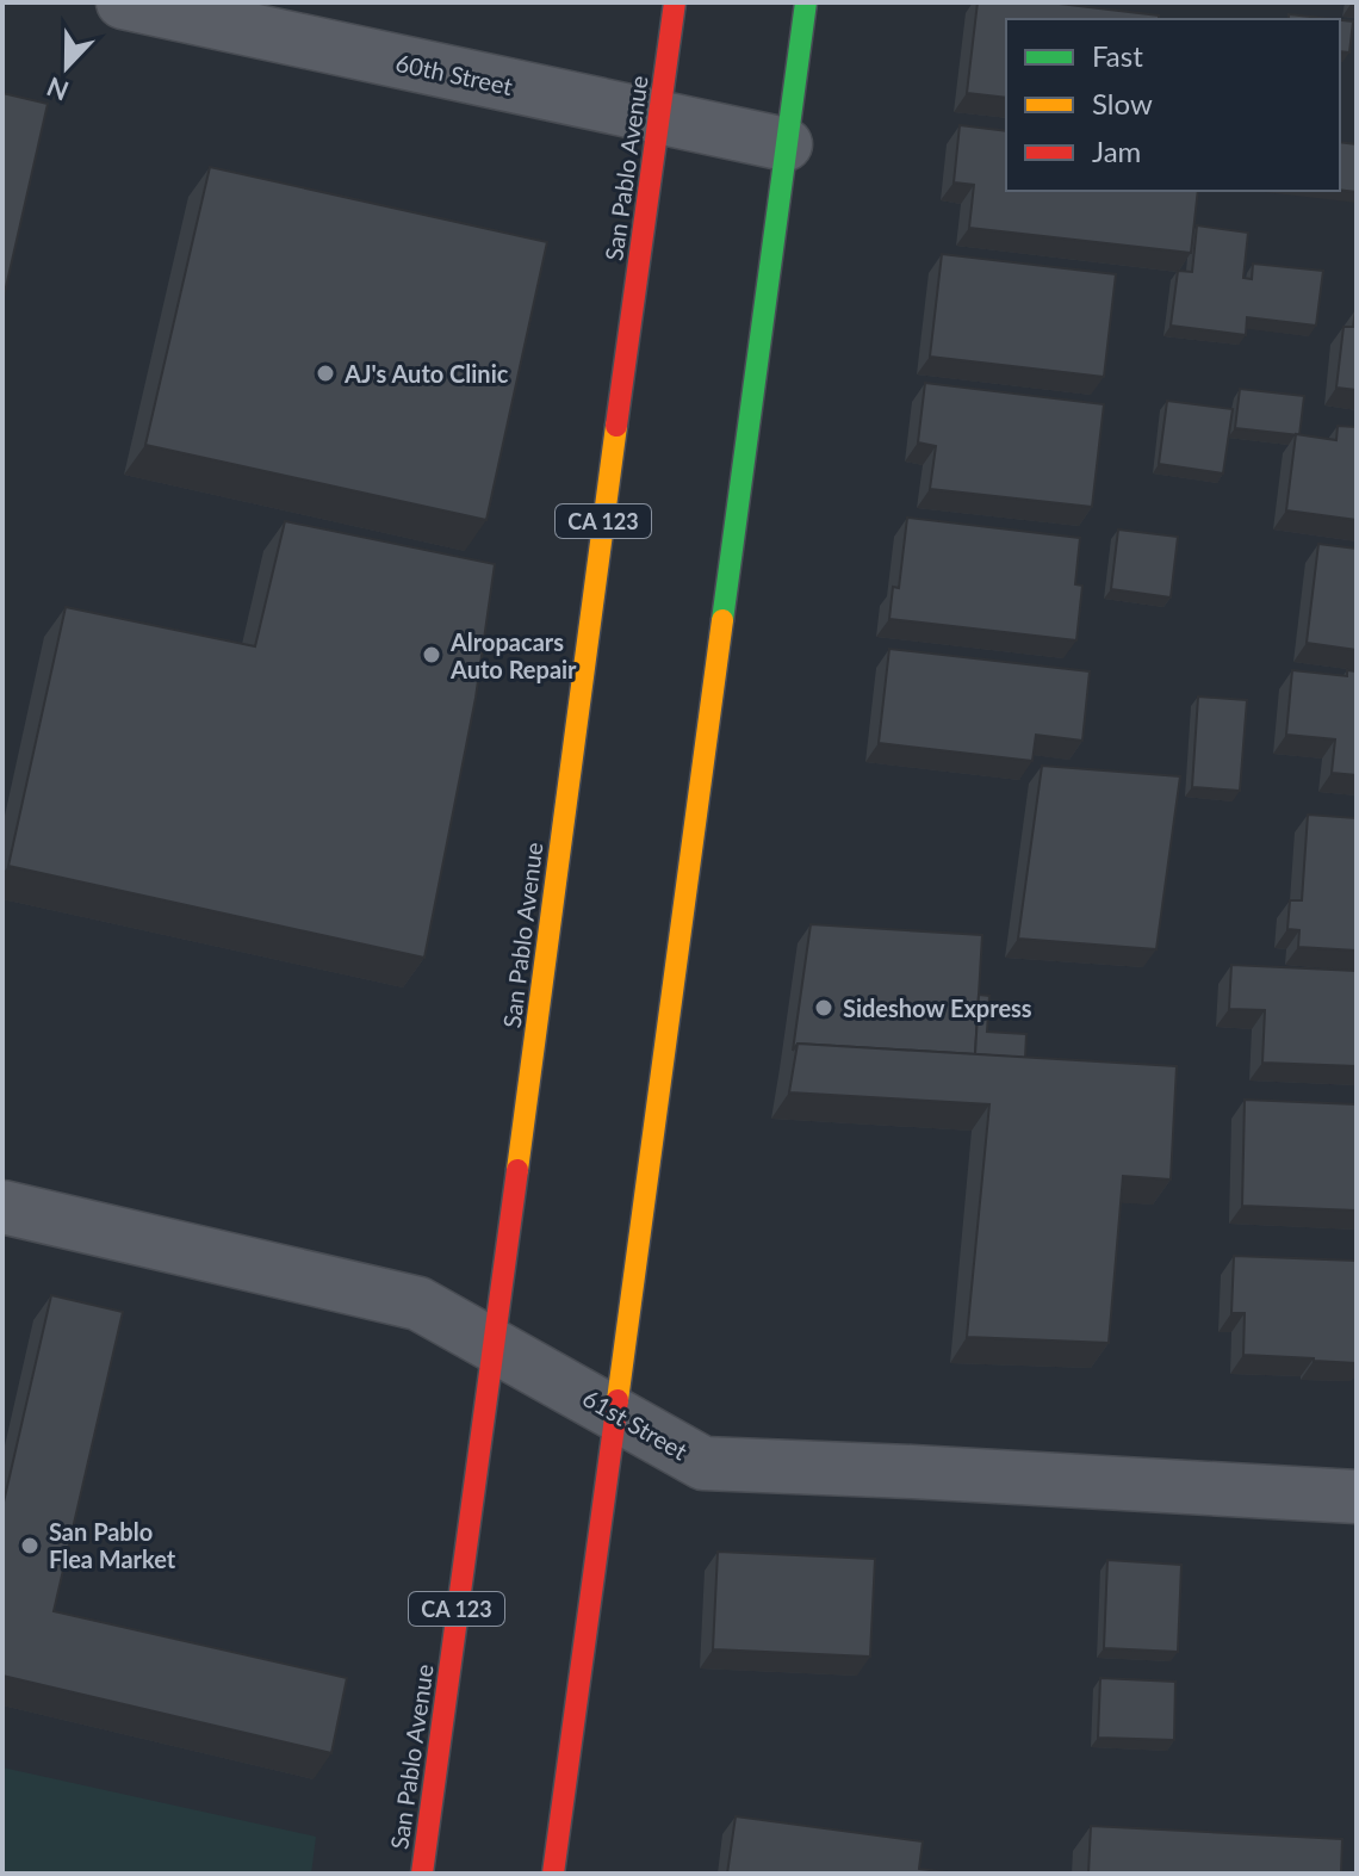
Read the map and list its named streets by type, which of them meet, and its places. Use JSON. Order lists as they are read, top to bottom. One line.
{"streets":{"main road":["San Pablo Avenue","CA 123"],"street":["60th Street","61st Street"]},"crossings":[["60th Street","San Pablo Avenue"],["San Pablo Avenue","61st Street"]],"places":["AJ's Auto Clinic","Alropacars Auto Repair","Sideshow Express","San Pablo Flea Market"],"legend":["Fast","Slow","Jam"],"north":"bottom"}
